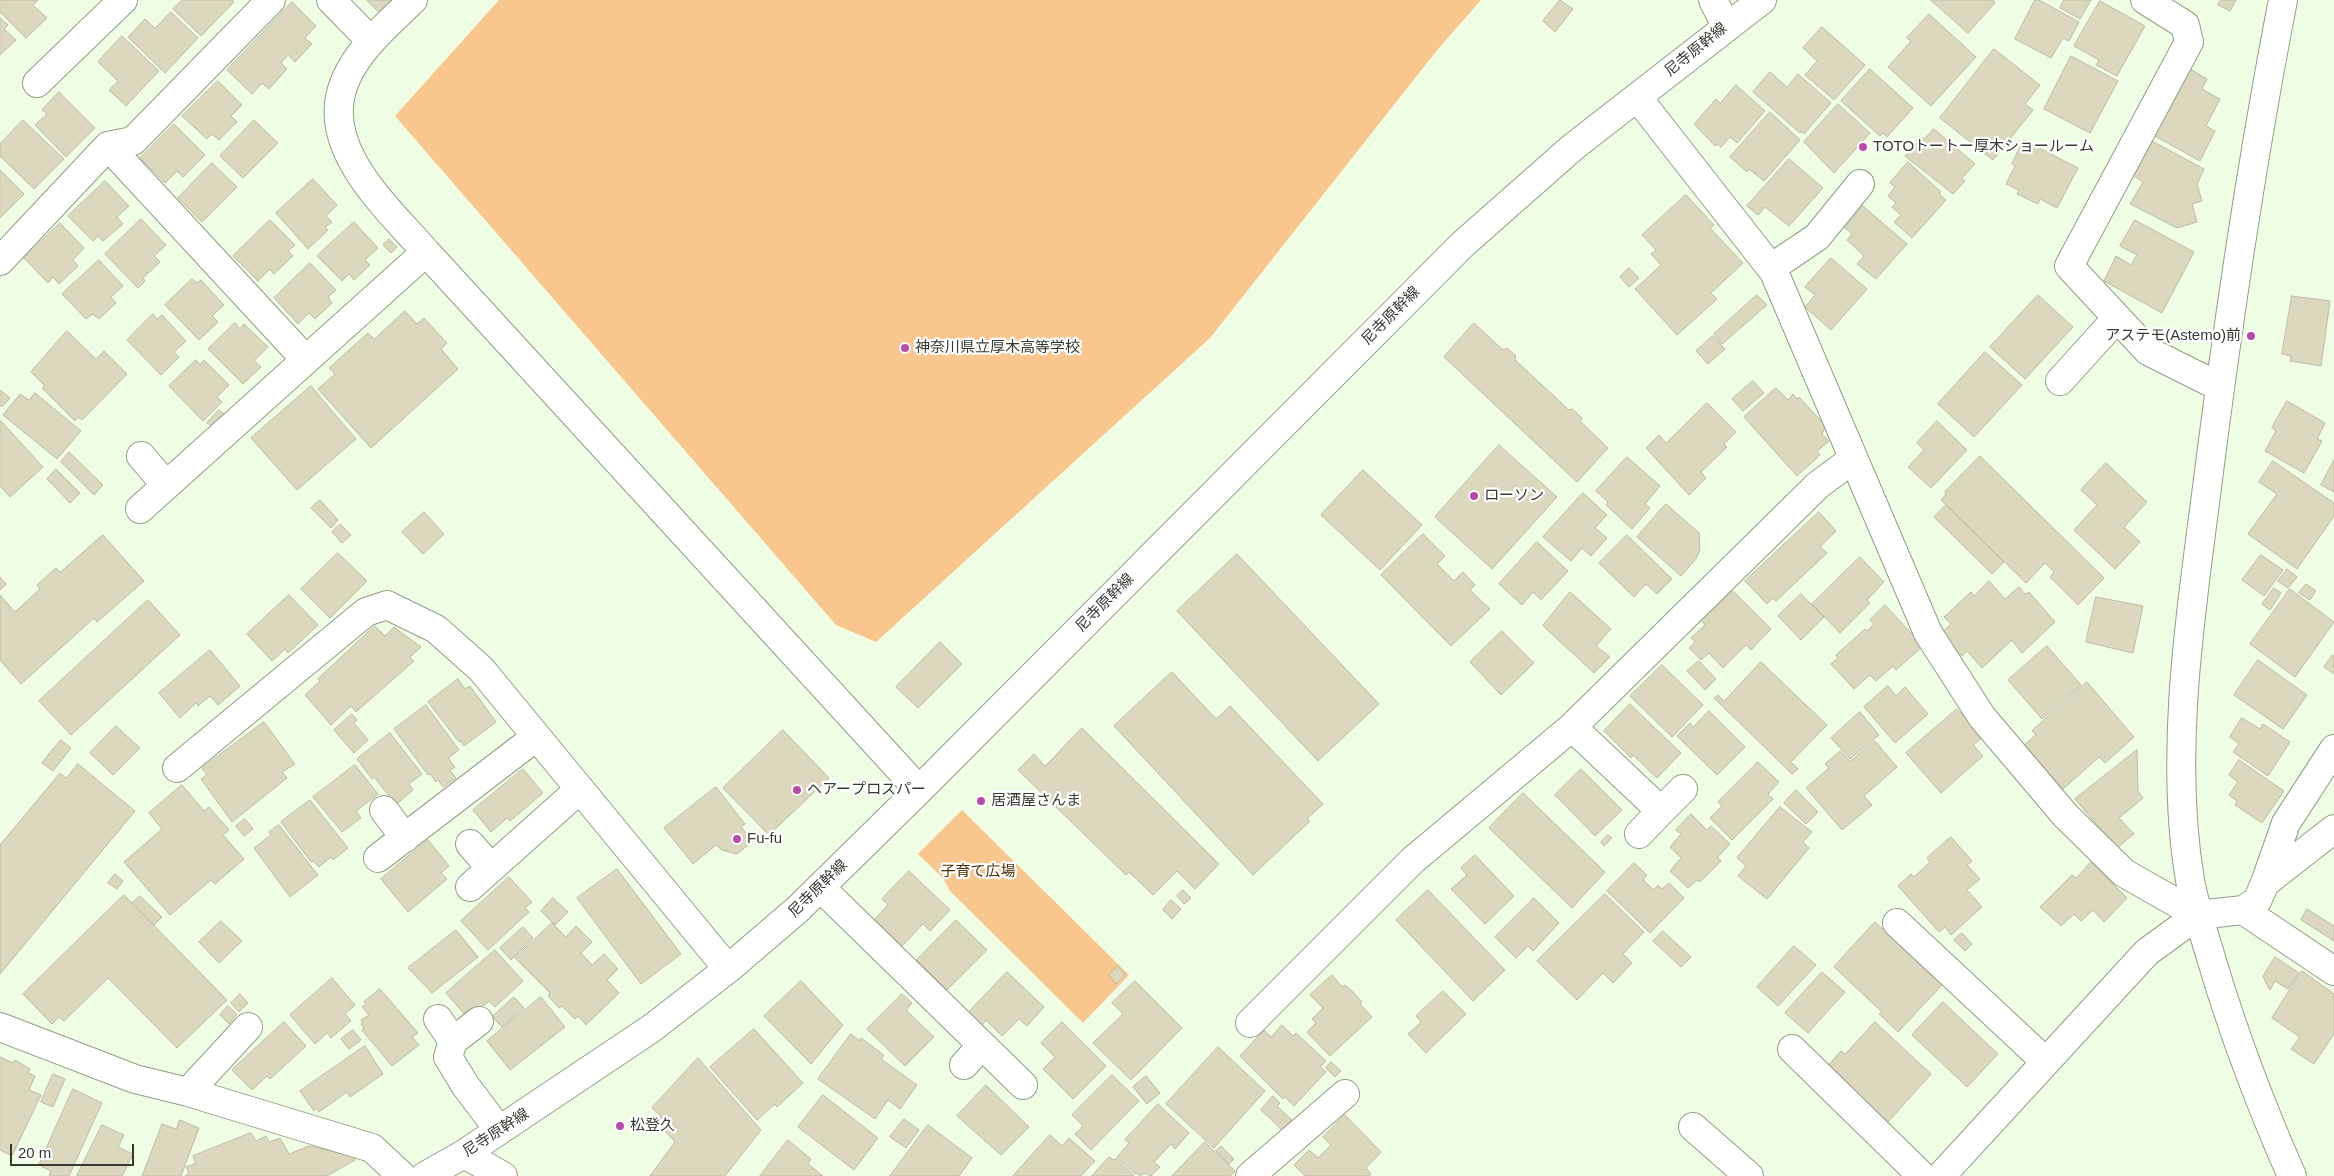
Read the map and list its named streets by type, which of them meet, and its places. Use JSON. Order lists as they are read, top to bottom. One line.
{"streets":{"street":["尼寺原幹線"]},"parks":["子育て広場"],"places":["TOTOトートー厚木ショールーム","アステモ(Astemo)前","神奈川県立厚木高等学校","ローソン","ヘアープロスパー","居酒屋さんま","Fu-fu","松登久"],"scale_bar":"20 m"}
